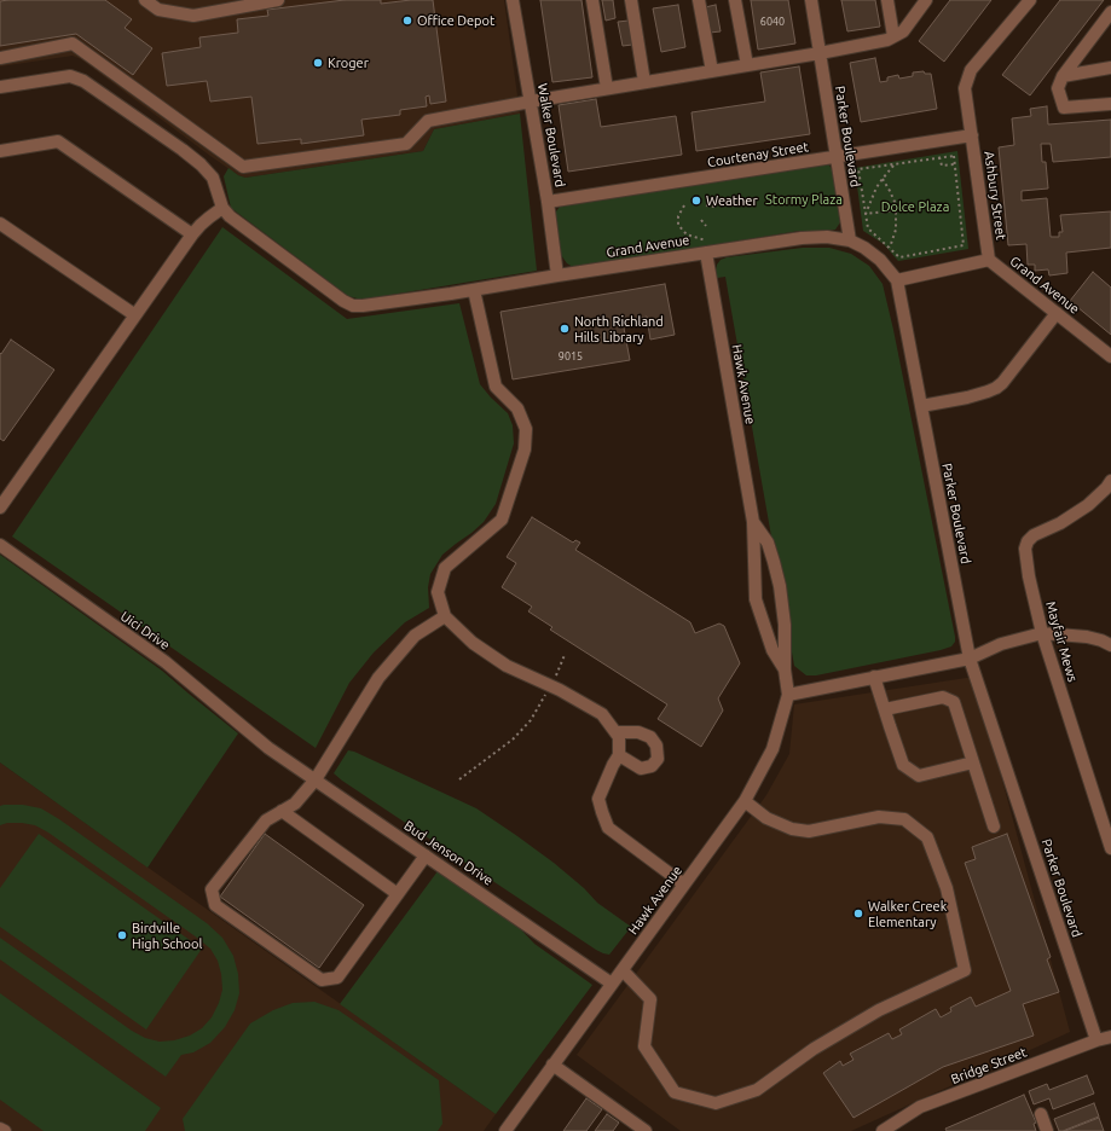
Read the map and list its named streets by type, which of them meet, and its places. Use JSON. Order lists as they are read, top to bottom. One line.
{"streets":{"street":["Walker Boulevard","Parker Boulevard","Courtenay Street","Ashbury Street","Grand Avenue","Hawk Avenue","Uici Drive","Mayfair Mews","Bud Jenson Drive","Bridge Street"]},"crossings":[["Walker Boulevard","Courtenay Street"],["Walker Boulevard","Grand Avenue"],["Parker Boulevard","Courtenay Street"],["Parker Boulevard","Grand Avenue"],["Parker Boulevard","Bridge Street"],["Courtenay Street","Ashbury Street"],["Ashbury Street","Grand Avenue"],["Grand Avenue","Hawk Avenue"],["Hawk Avenue","Bud Jenson Drive"],["Uici Drive","Bud Jenson Drive"]],"parks":["Stormy Plaza","Dolce Plaza"],"places":["Office Depot","Kroger","Weather","North Richland Hills Library","Walker Creek Elementary","Birdville High School"],"house_numbers":["6040","9015"]}
